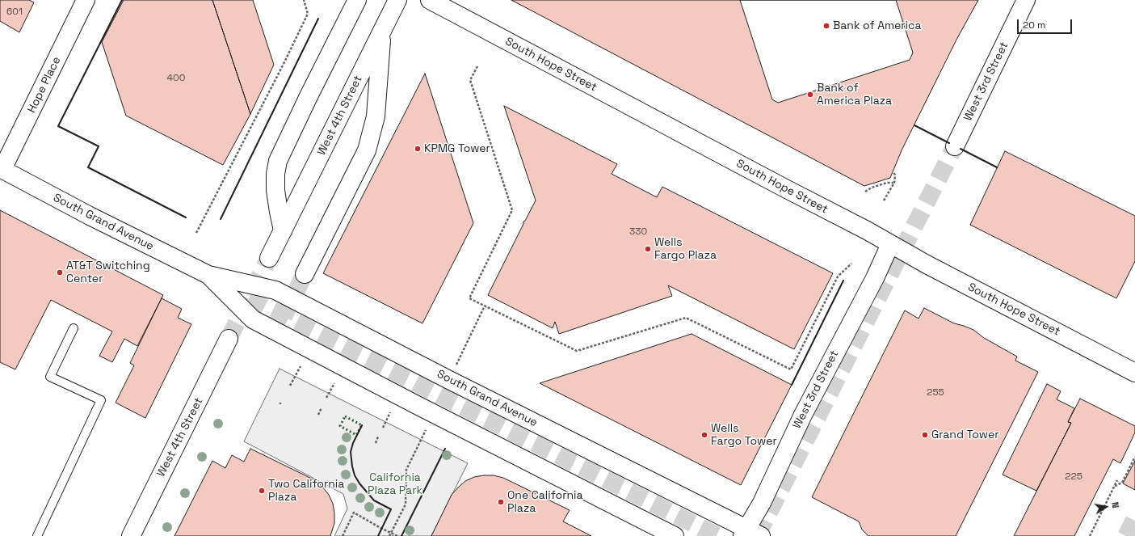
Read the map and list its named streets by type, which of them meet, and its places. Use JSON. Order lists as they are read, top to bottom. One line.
{"streets":{"main road":["South Hope Street","West 3rd Street","Hope Place","West 4th Street","South Grand Avenue"]},"crossings":[["South Hope Street","West 3rd Street"],["West 3rd Street","South Grand Avenue"],["Hope Place","South Grand Avenue"]],"parks":["California Plaza Park"],"places":["Bank of America","Bank of America Plaza","KPMG Tower","Wells Fargo Plaza","AT&T Switching Center","Wells Fargo Tower","Grand Tower","Two California Plaza","One California Plaza"],"house_numbers":["601","400","330","255","225"],"scale_bar":"20 m","north":"right"}
